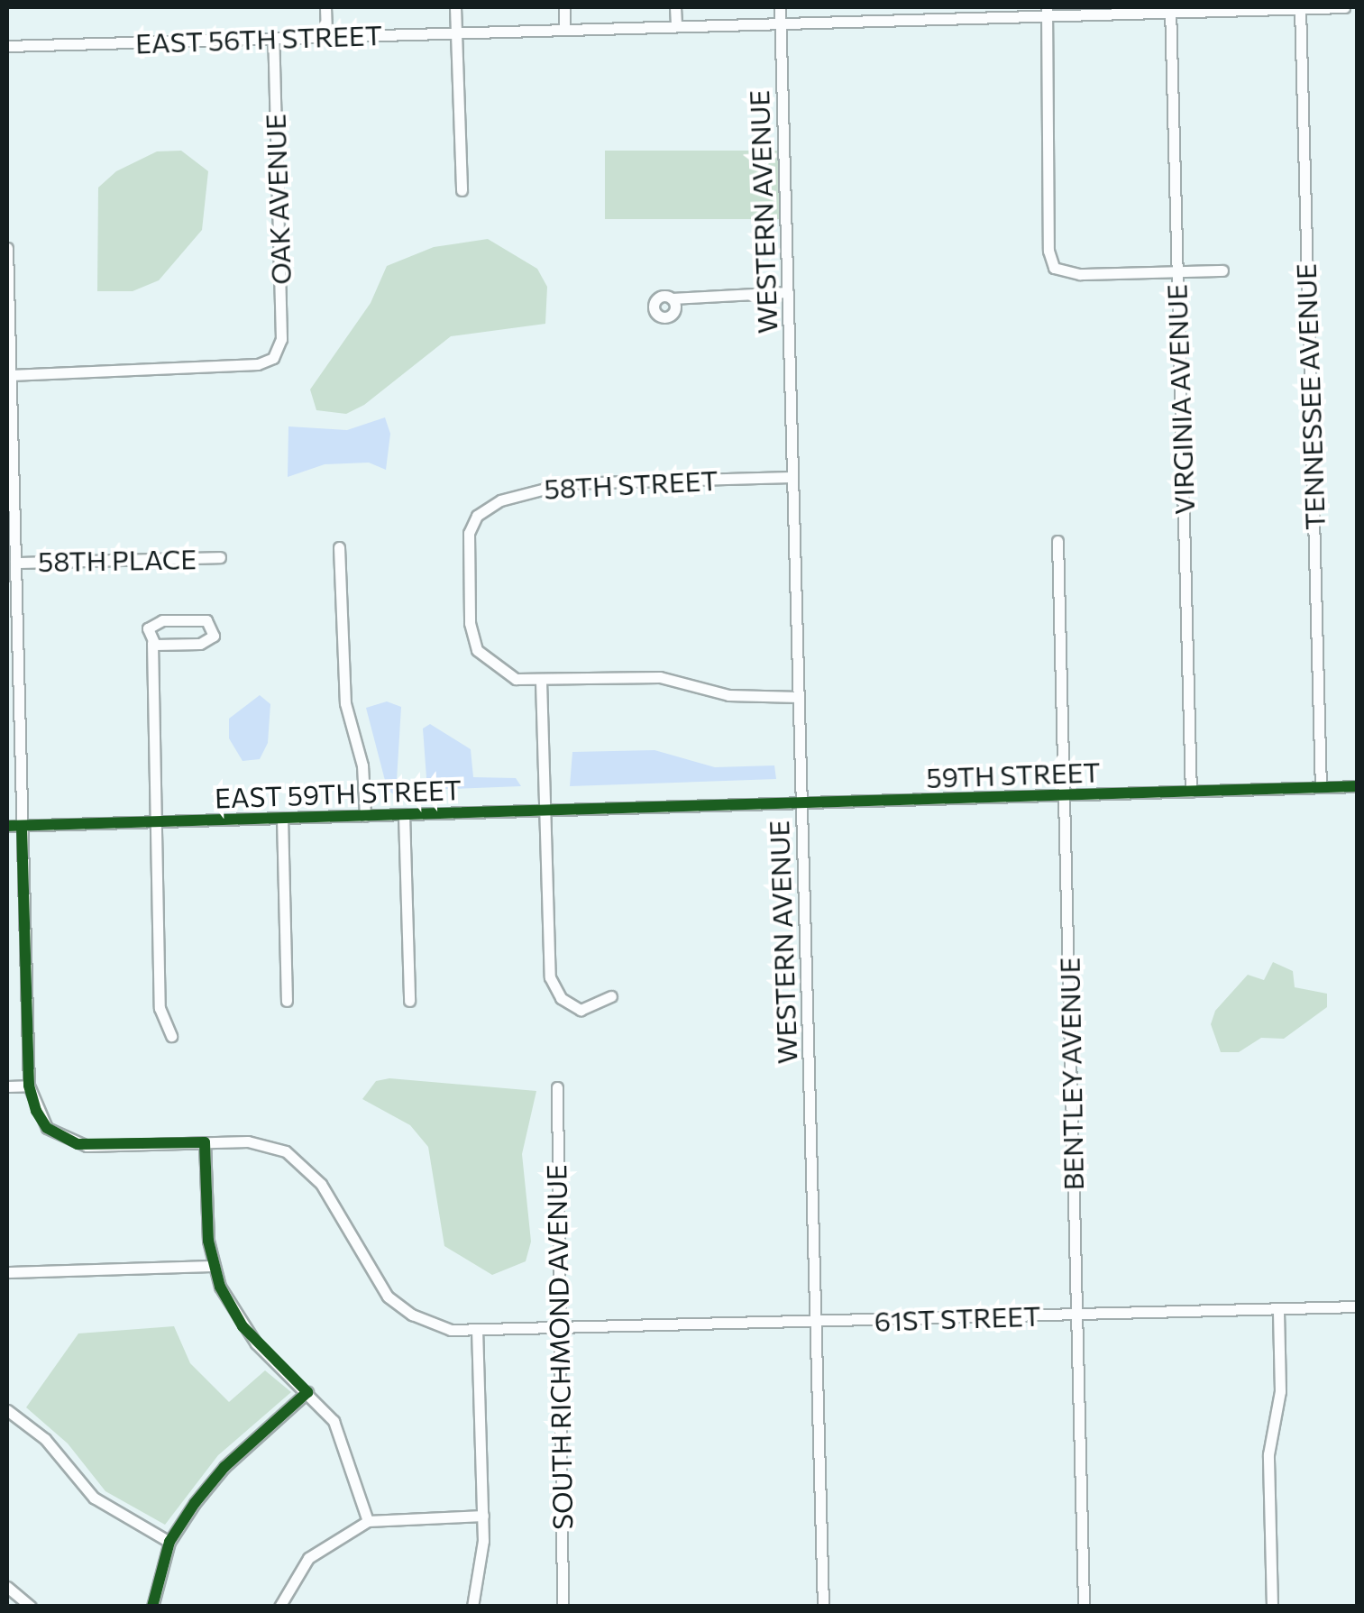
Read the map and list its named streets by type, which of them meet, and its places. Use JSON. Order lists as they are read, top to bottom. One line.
{"streets":{"street":["EAST 56TH STREET","OAK AVENUE","WESTERN AVENUE","TENNESSEE AVENUE","VIRGINIA AVENUE","58TH STREET","58TH PLACE","59TH STREET","EAST 59TH STREET","BENTLEY AVENUE","61ST STREET","SOUTH RICHMOND AVENUE"]},"crossings":[["EAST 56TH STREET","OAK AVENUE"],["EAST 56TH STREET","WESTERN AVENUE"],["EAST 56TH STREET","TENNESSEE AVENUE"],["EAST 56TH STREET","VIRGINIA AVENUE"],["WESTERN AVENUE","58TH STREET"],["WESTERN AVENUE","59TH STREET"],["WESTERN AVENUE","61ST STREET"],["TENNESSEE AVENUE","59TH STREET"],["VIRGINIA AVENUE","59TH STREET"],["59TH STREET","EAST 59TH STREET"],["59TH STREET","BENTLEY AVENUE"],["BENTLEY AVENUE","61ST STREET"],["61ST STREET","SOUTH RICHMOND AVENUE"]]}
